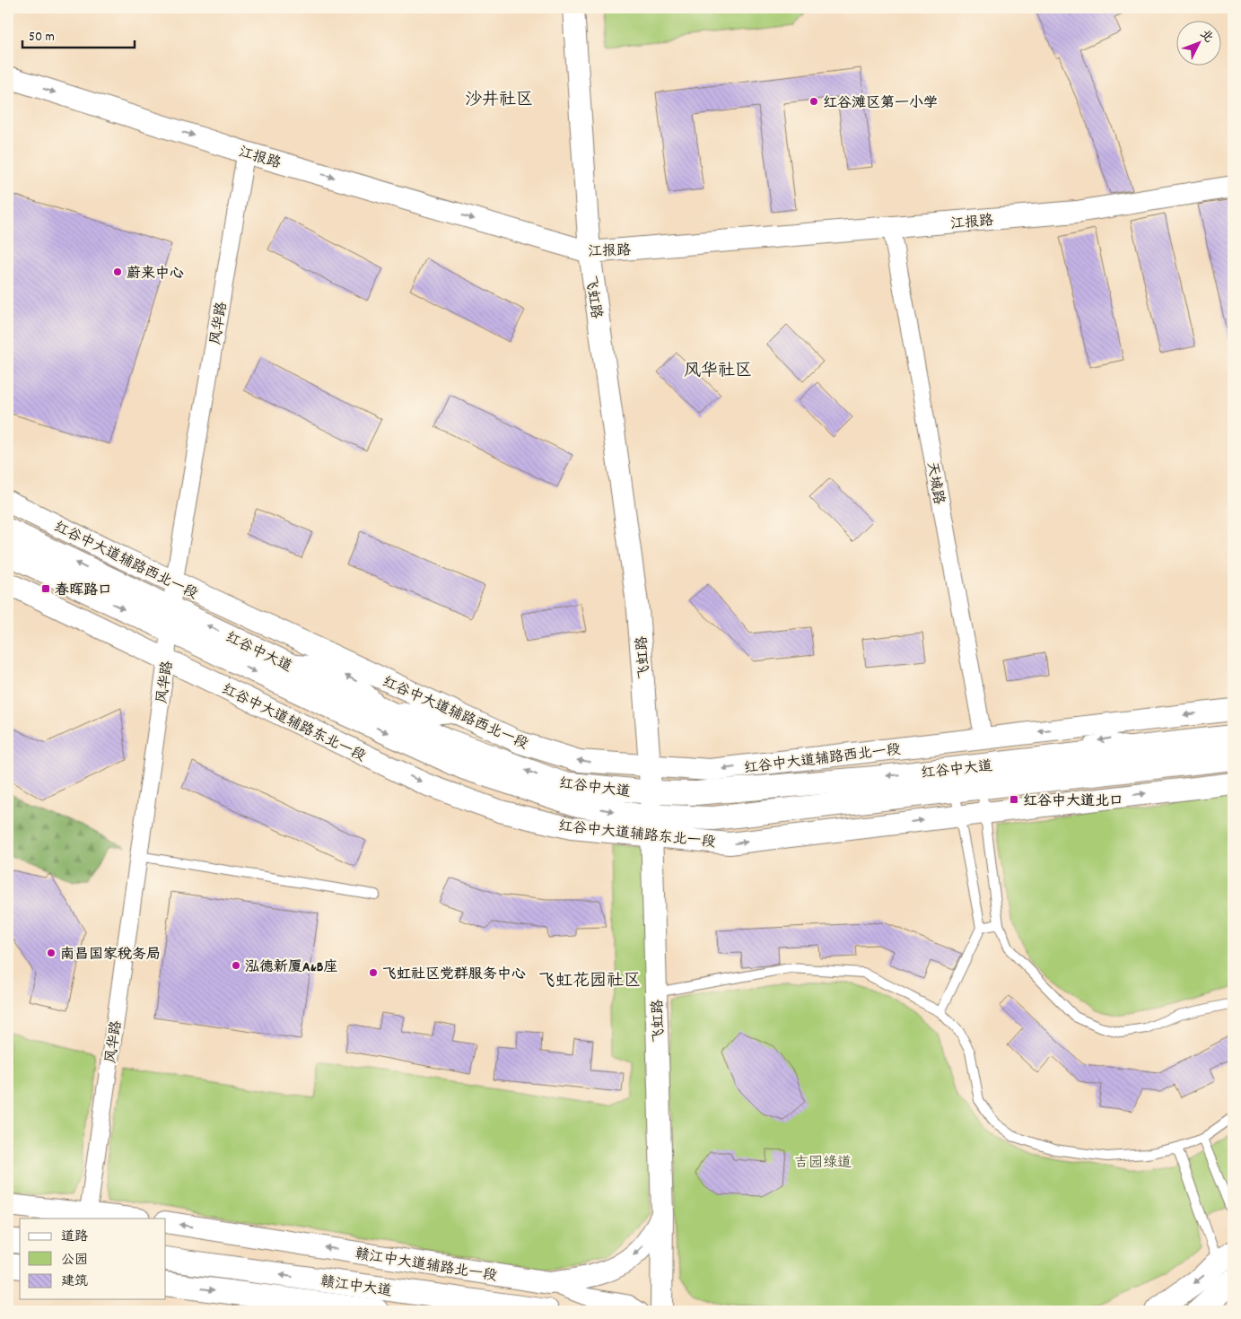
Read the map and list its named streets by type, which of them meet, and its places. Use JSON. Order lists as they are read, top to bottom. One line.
{"streets":{"main road":["红谷中大道","赣江中大道"],"street":["江报路","飞虹路","风华路","天城路","红谷中大道辅路西北一段","红谷中大道辅路东北一段","赣江中大道辅路北一段"]},"crossings":[["江报路","飞虹路"],["江报路","风华路"],["江报路","天城路"],["飞虹路","红谷中大道辅路西北一段"],["飞虹路","红谷中大道"],["飞虹路","红谷中大道辅路东北一段"],["飞虹路","赣江中大道辅路北一段"],["风华路","红谷中大道辅路西北一段"],["风华路","红谷中大道"],["风华路","红谷中大道辅路东北一段"],["天城路","红谷中大道辅路西北一段"],["红谷中大道","红谷中大道辅路东北一段"]],"one_way":["江报路","红谷中大道辅路西北一段","红谷中大道辅路东北一段","赣江中大道辅路北一段"],"districts":["沙井社区","风华社区","飞虹花园社区"],"parks":["吉园绿道"],"places":{"other":["红谷滩区第一小学","蔚来中心","南昌国家税务局","泓德新厦A&B座","飞虹社区党群服务中心"],"transit":["春晖路口","红谷中大道北口"]},"legend":["道路","公园","建筑"],"scale_bar":"50 m","north":"top right"}
